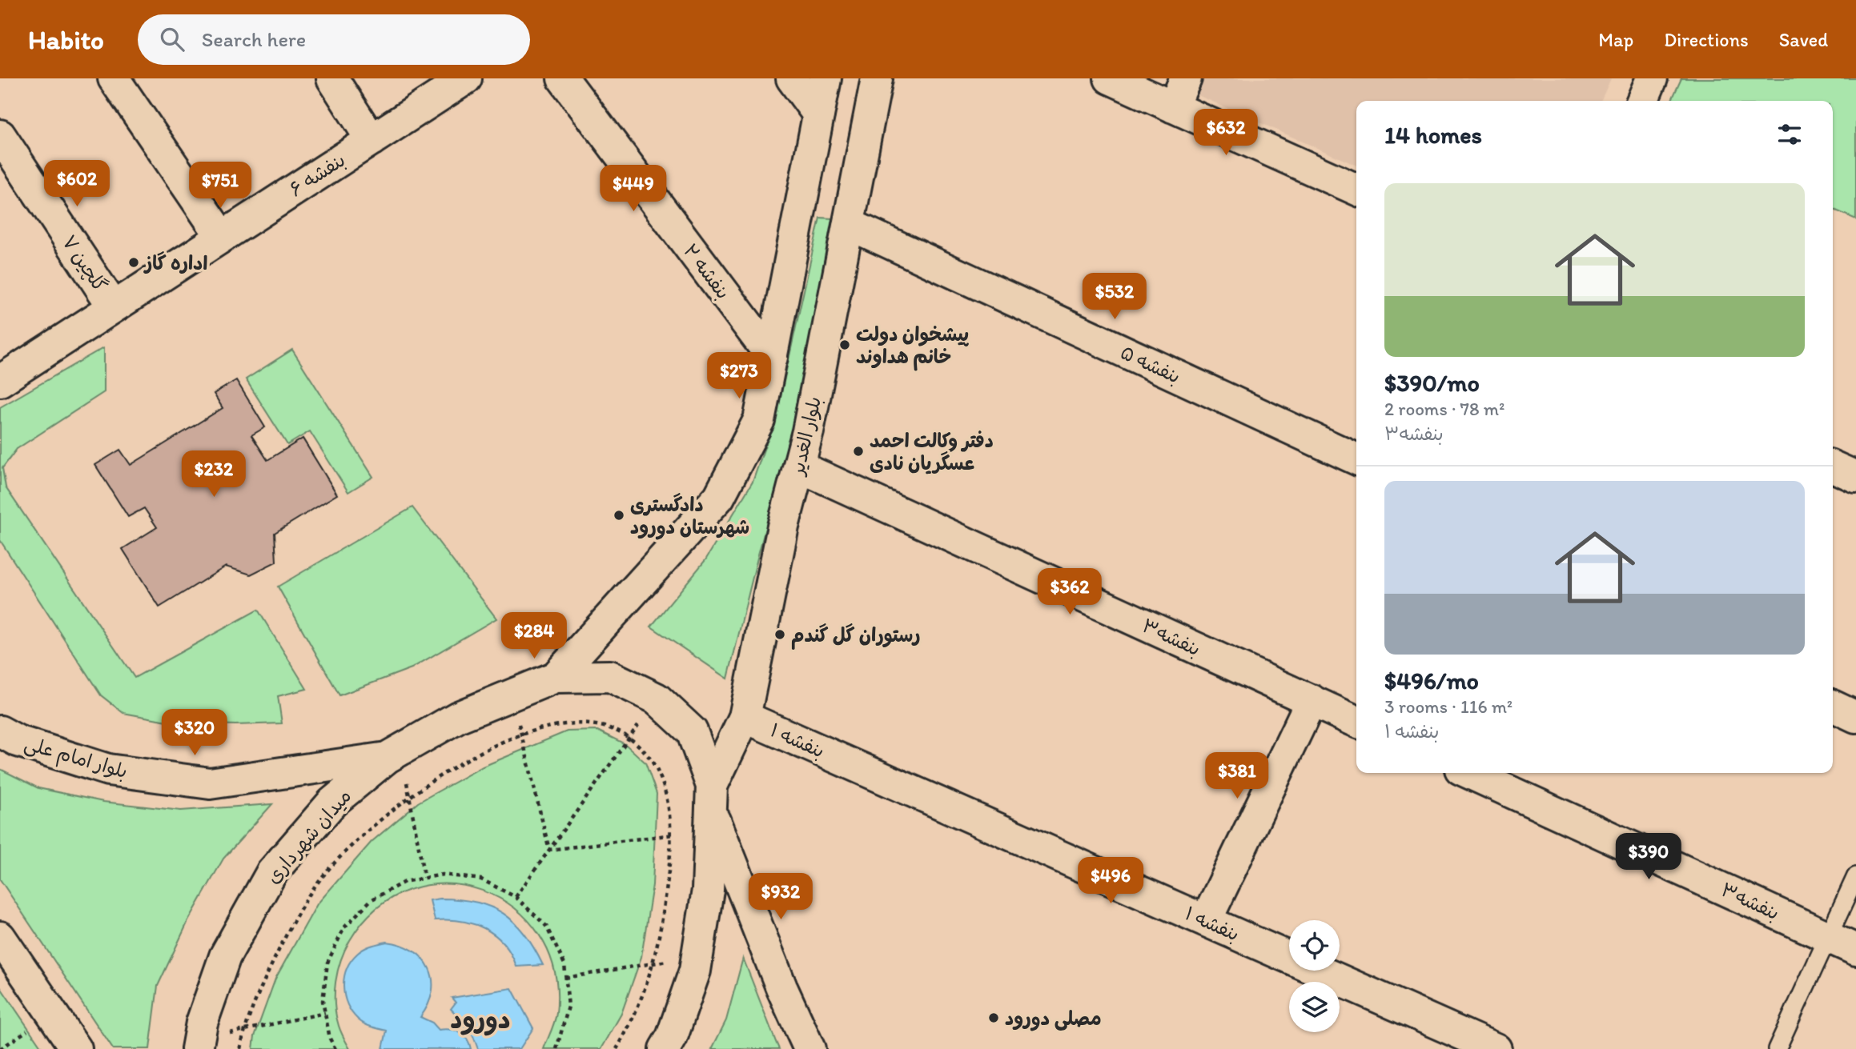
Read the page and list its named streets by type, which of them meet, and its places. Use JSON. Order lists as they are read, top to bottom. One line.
{"streets":{"street":["بنفشه ۶","گلچین ۷","بنفشه ۲","بنفشه ۵","بلوار الغدیر","بنفشه۳","بنفشه ۱","بلوار امام علی","میدان شهرداری"]},"crossings":[["بنفشه ۶","گلچین ۷"],["بنفشه ۵","بلوار الغدیر"],["بلوار الغدیر","بنفشه۳"],["بلوار الغدیر","بنفشه ۱"],["بلوار الغدیر","میدان شهرداری"],["بلوار امام علی","میدان شهرداری"]],"districts":["دورود"],"places":["اداره گاز","پیشخوان دولت خانم هداوند","دفتر وکالت احمد عسگریان نادی","دادگستری شهرستان دورود","رستوران گل گندم","مصلی دورود"],"page":{"header":"Habito","search":"Search here","nav":["Map","Directions","Saved"],"heading":"14 homes","price":["$632","$602","$751","$449","$532","$273","$232","$362","$284","$320","$381","$390","$496","$932"],"list":[{"name":"$390/mo","note":"2 rooms · 78 m² · بنفشه۳"},{"name":"$496/mo","note":"3 rooms · 116 m² · بنفشه ۱"}]}}
